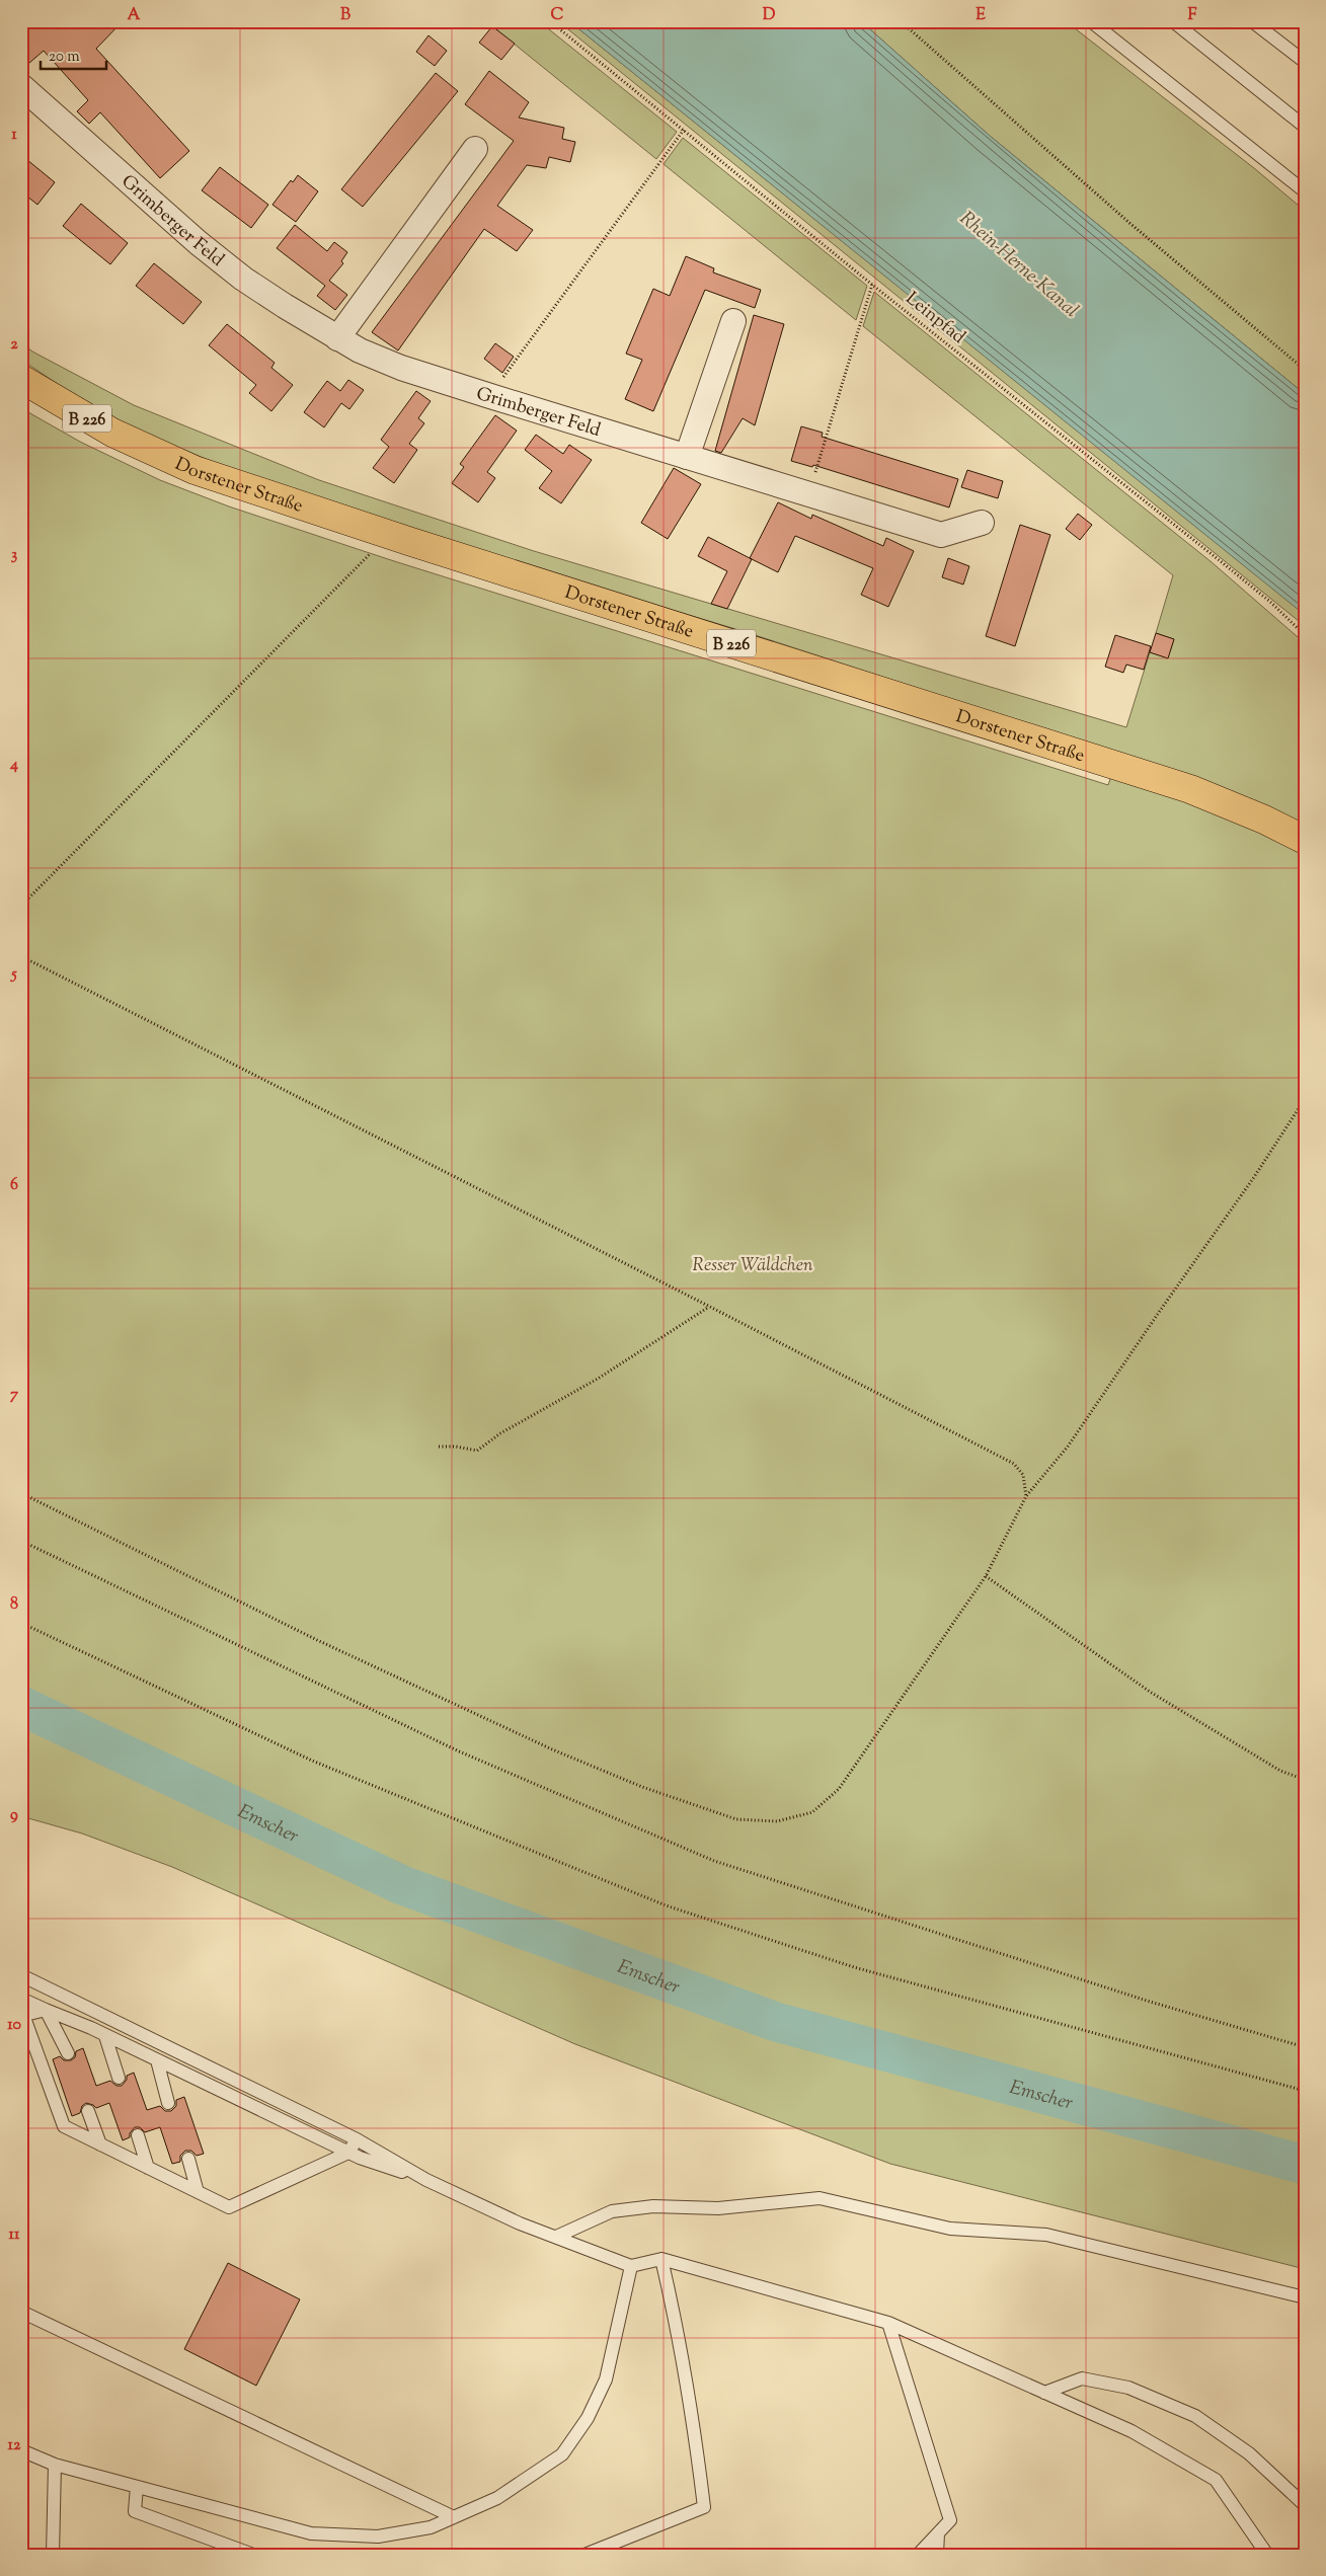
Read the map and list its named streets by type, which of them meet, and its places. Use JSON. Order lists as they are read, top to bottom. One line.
{"streets":{"main road":["B 226","Dorstener Straße"],"street":["Grimberger Feld"],"path":["Leinpfad"]},"water":["Rhein-Herne-Kanal","Emscher"],"parks":["Resser Wäldchen"],"scale_bar":"20 m","grid":{"columns":["A","B","C","D","E","F"],"rows":["1","2","3","4","5","6","7","8","9","10","11","12"]}}
